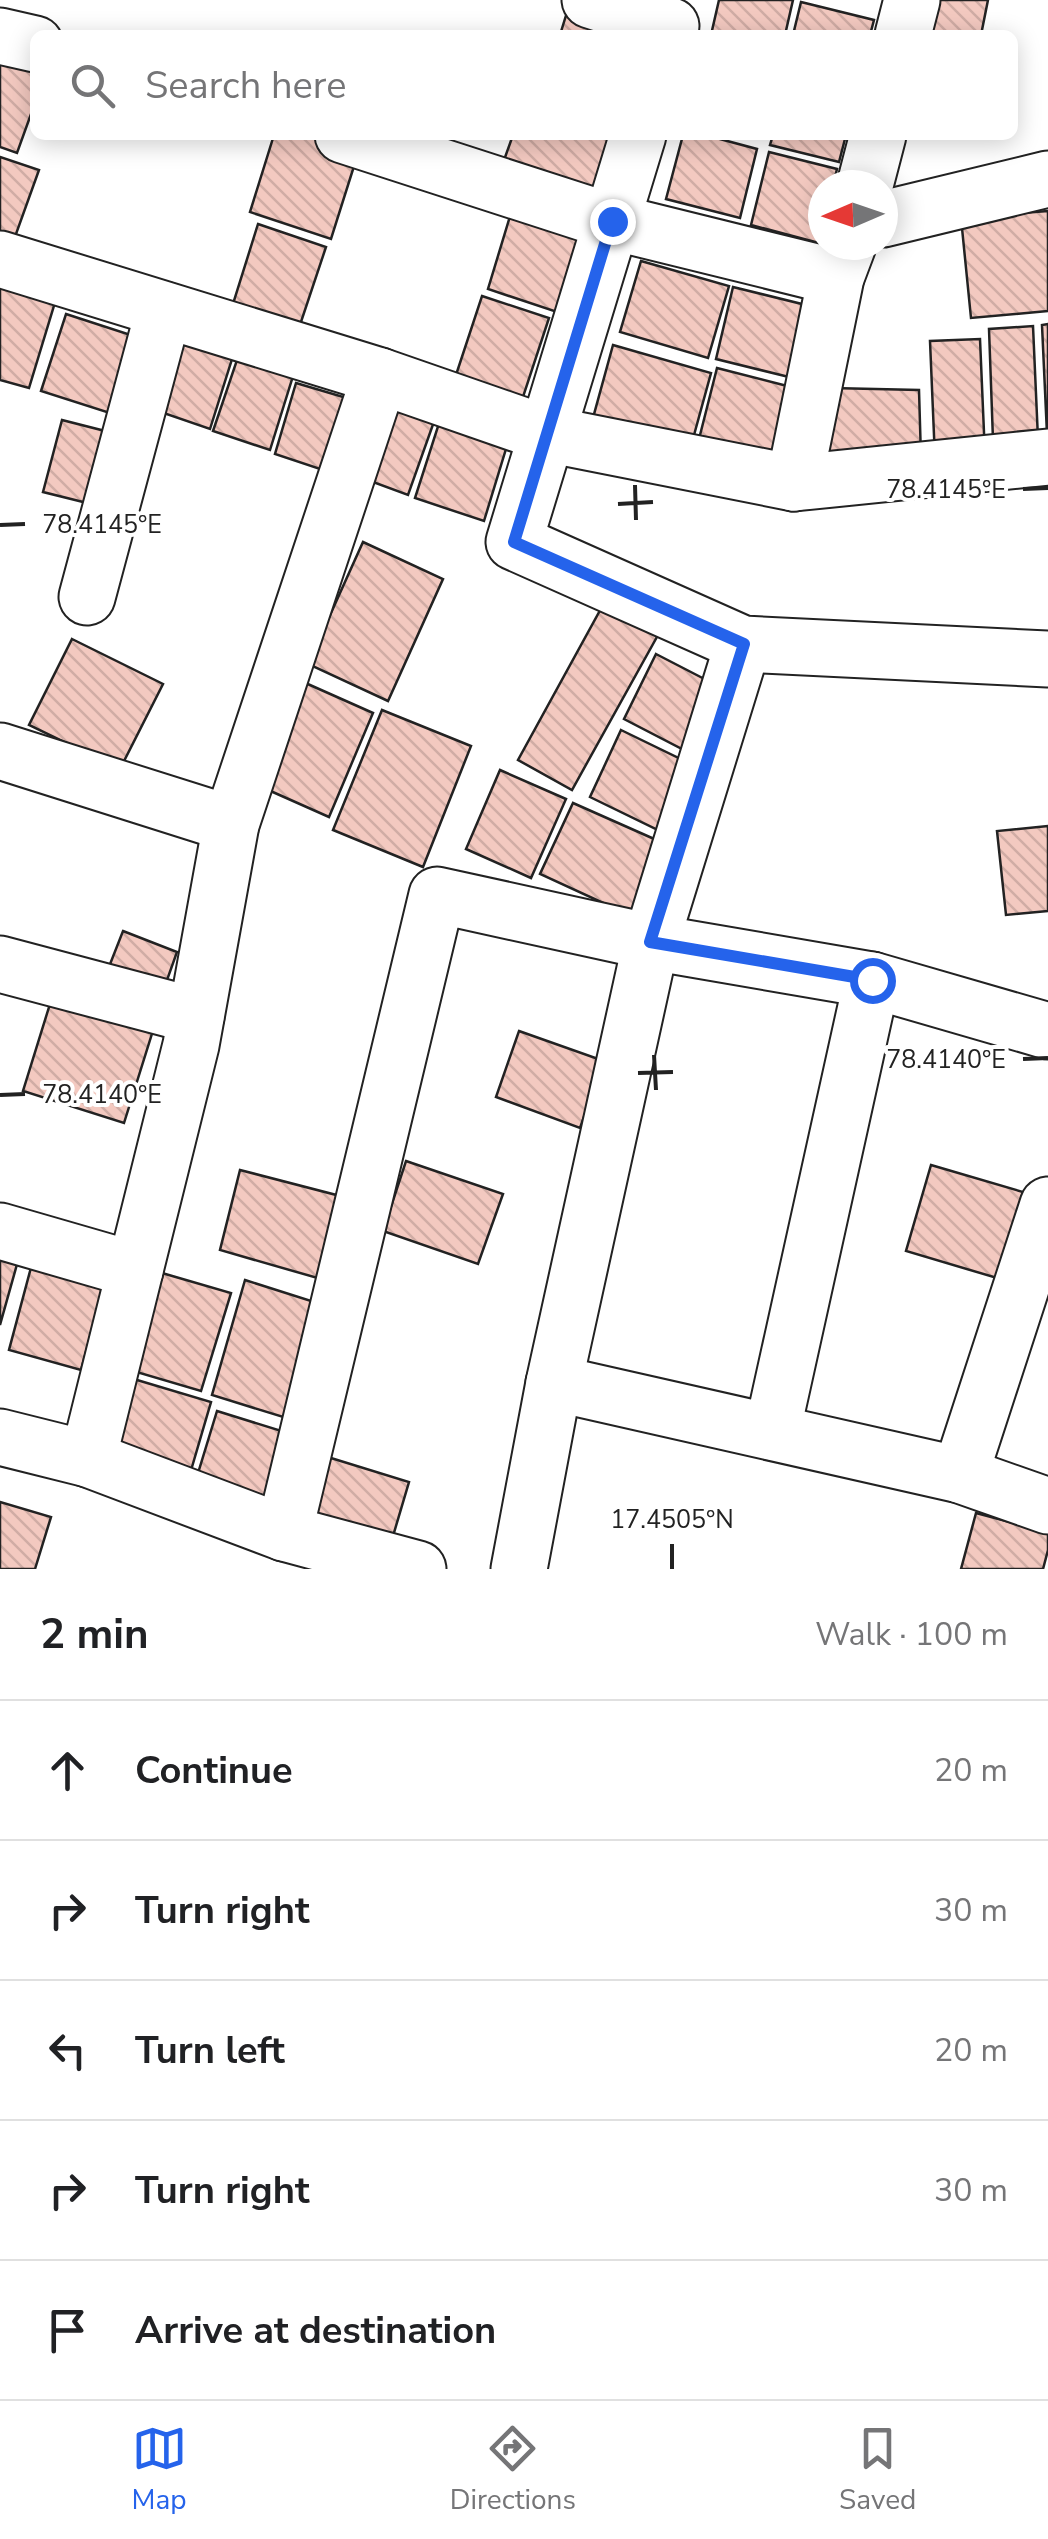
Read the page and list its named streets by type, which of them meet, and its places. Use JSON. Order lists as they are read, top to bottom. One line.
{"north":"left","page":{"search":"Search here","heading":["2 min","Walk · 100 m"],"list":[["Continue","20 m"],["Turn right","30 m"],["Turn left","20 m"],["Turn right","30 m"],"Arrive at destination"],"nav":["Map","Directions","Saved"]},"coordinates":["78.4145°E","78.4140°E","17.4505°N"]}
